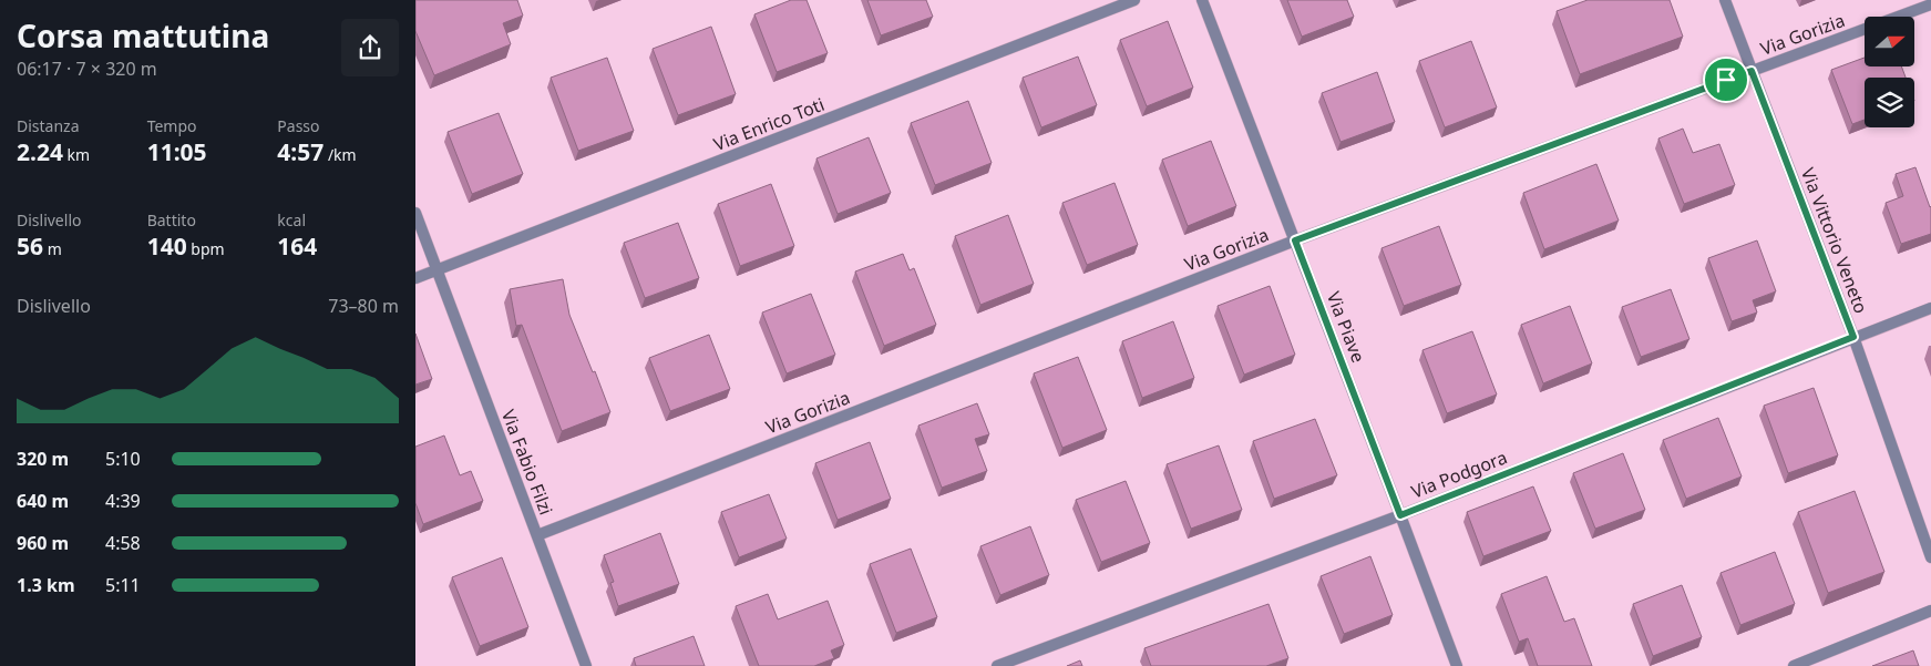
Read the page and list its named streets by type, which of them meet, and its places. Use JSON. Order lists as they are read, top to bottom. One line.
{"streets":{"street":["Via Gorizia","Via Enrico Toti","Via Vittorio Veneto","Via Piave","Via Fabio Filzi","Via Podgora"]},"crossings":[["Via Gorizia","Via Vittorio Veneto"],["Via Gorizia","Via Piave"],["Via Gorizia","Via Fabio Filzi"],["Via Enrico Toti","Via Fabio Filzi"],["Via Vittorio Veneto","Via Podgora"],["Via Piave","Via Podgora"]],"north":"right","page":{"heading":["Corsa mattutina","06:17 · 7 × 320 m"],"stats":[["Distanza","2.24 km"],["Tempo","11:05"],["Passo","4:57 /km"],["Dislivello","56 m"],["Battito","140 bpm"],["kcal","164"]],"chart":["Dislivello","73–80 m"],"list":[{"name":"320 m","note":"5:10"},{"name":"640 m","note":"4:39"},{"name":"960 m","note":"4:58"},{"name":"1.3 km","note":"5:11"}]}}
